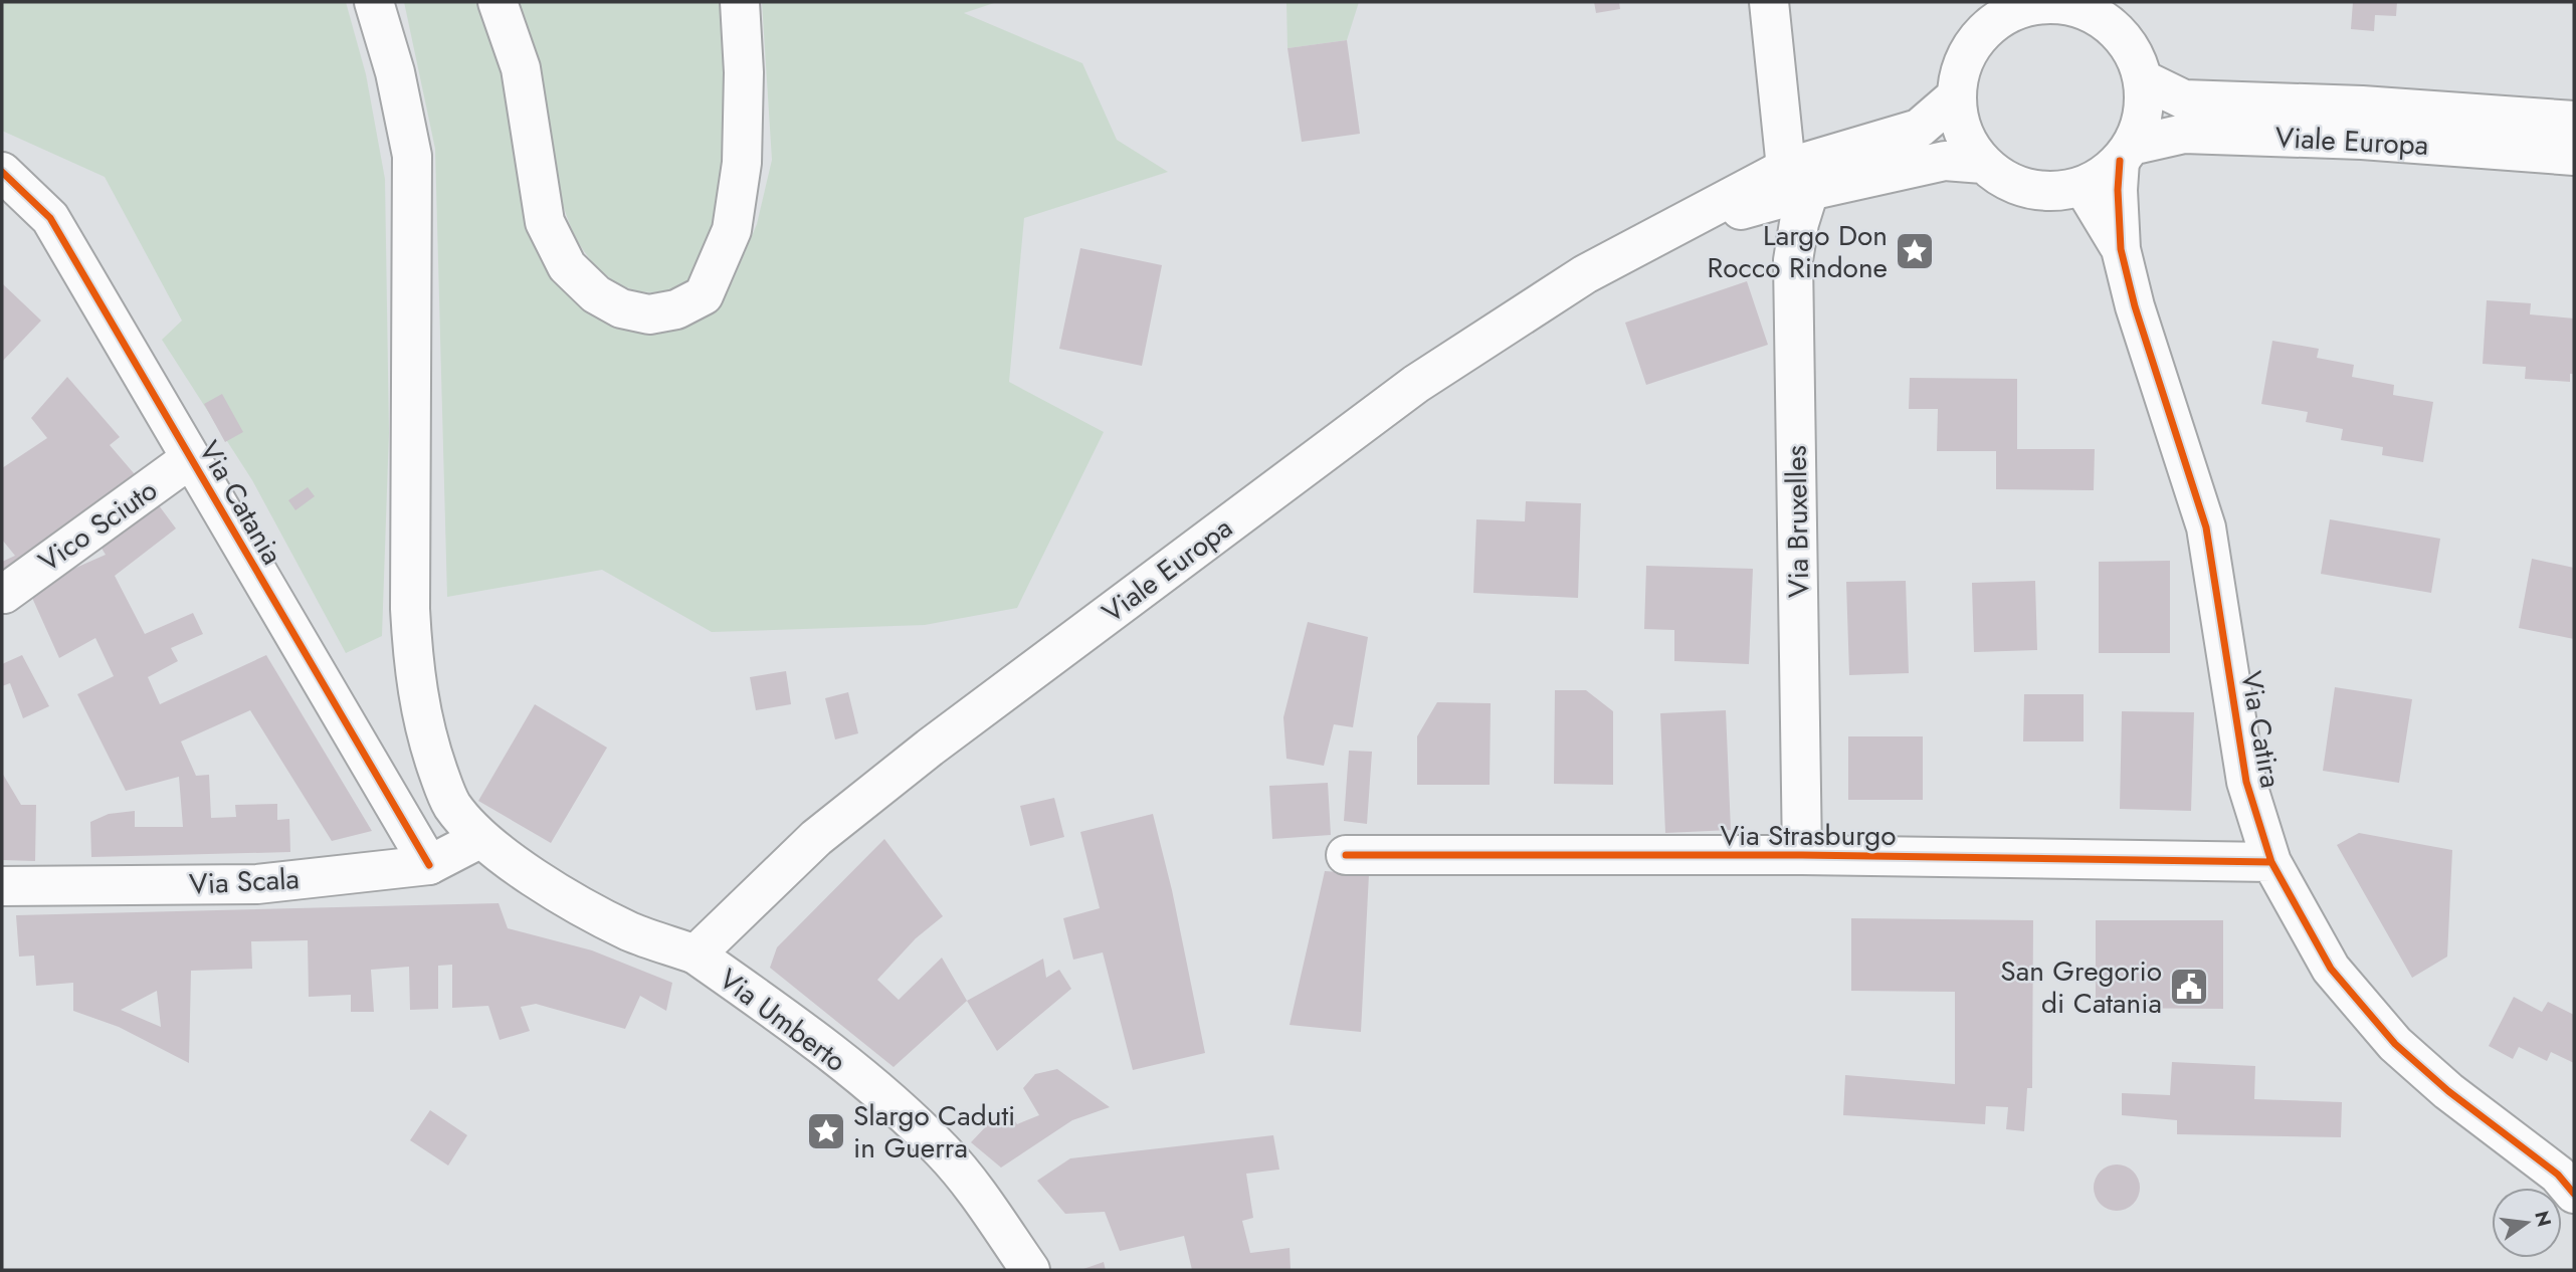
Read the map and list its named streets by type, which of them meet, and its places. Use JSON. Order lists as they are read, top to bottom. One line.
{"streets":{"main road":["Viale Europa","Via Catania","Via Bruxelles","Vico Sciuto","Via Catira","Via Strasburgo","Via Scala","Via Umberto"]},"crossings":[["Viale Europa","Via Bruxelles"],["Viale Europa","Via Catira"],["Viale Europa","Via Umberto"],["Via Catania","Vico Sciuto"],["Via Catania","Via Scala"],["Via Bruxelles","Via Strasburgo"],["Via Catira","Via Strasburgo"],["Via Scala","Via Umberto"]],"places":{"place":["Largo Don Rocco Rindone","Slargo Caduti in Guerra"],"public building":["San Gregorio di Catania"]},"north":"right"}
